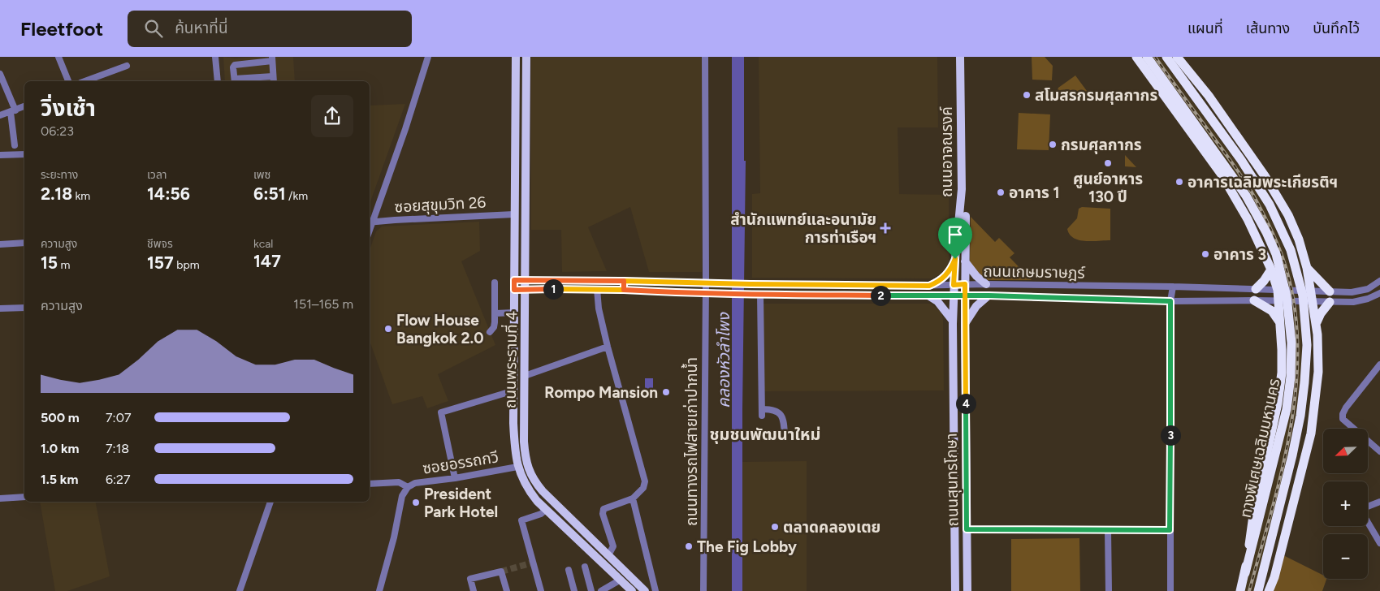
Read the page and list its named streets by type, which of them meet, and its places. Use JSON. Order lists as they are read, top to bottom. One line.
{"streets":{"highway":["ทางพิเศษเฉลิมมหานคร"],"main road":["ถนนอาจณรงค์","ถนนพระรามที่ 4","ถนนสุนทรโกษา"],"street":["ซอยสุขุมวิท 26","ถนนเกษมราษฎร์","ถนนทางรถไฟสายเก่าปากน้ำ","ซอยอรรถกวี"]},"crossings":[["ถนนอาจณรงค์","ถนนเกษมราษฎร์"],["ถนนอาจณรงค์","ถนนสุนทรโกษา"],["ซอยสุขุมวิท 26","ถนนพระรามที่ 4"],["ถนนเกษมราษฎร์","ถนนพระรามที่ 4"],["ถนนเกษมราษฎร์","ถนนทางรถไฟสายเก่าปากน้ำ"],["ถนนเกษมราษฎร์","ถนนสุนทรโกษา"],["ถนนพระรามที่ 4","ซอยอรรถกวี"]],"districts":["ชุมชนพัฒนาใหม่"],"water":["คลองหัวลำโพง"],"places":{"other":["สโมสรกรมศุลกากร","กรมศุลกากร","ศูนย์อาหาร 130 ปี","อาคารเฉลิมพระเกียรติฯ","อาคาร 1","อาคาร 3","Flow House Bangkok 2.0","Rompo Mansion","President Park Hotel","ตลาดคลองเตย","The Fig Lobby"],"health":["สำนักแพทย์และอนามัย การท่าเรือฯ"]},"north":"bottom left","page":{"header":"Fleetfoot","search":"ค้นหาที่นี่","nav":["แผนที่","เส้นทาง","บันทึกไว้"],"heading":["วิ่งเช้า","06:23"],"stats":[["ระยะทาง","2.18 km"],["เวลา","14:56"],["เพซ","6:51 /km"],["ความสูง","15 m"],["ชีพจร","157 bpm"],["kcal","147"]],"pins":["1","2","4","3"],"chart":["ความสูง","151–165 m"],"list":[{"name":"500 m","note":"7:07"},{"name":"1.0 km","note":"7:18"},{"name":"1.5 km","note":"6:27"}],"map_buttons":["+","−"]}}
